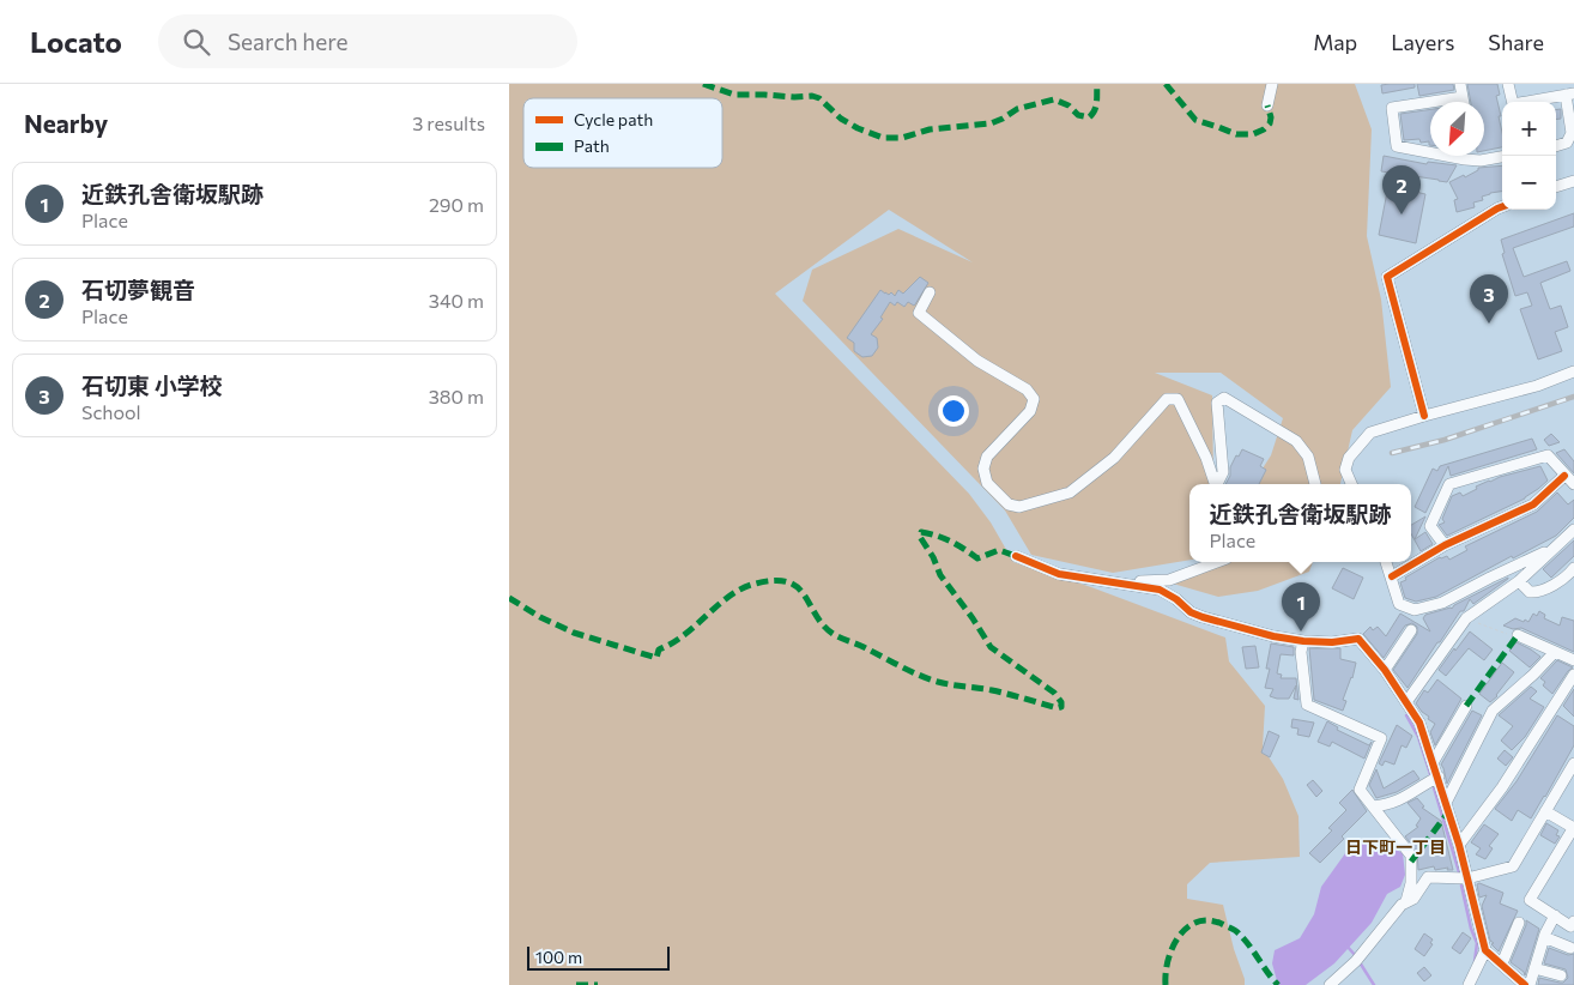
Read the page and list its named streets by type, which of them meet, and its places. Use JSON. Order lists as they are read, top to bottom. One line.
{"districts":["日下町一丁目"],"legend":["Cycle path","Path"],"scale_bar":"100 m","north":"bottom left","page":{"header":"Locato","search":"Search here","nav":["Map","Layers","Share"],"heading":["Nearby","3 results"],"map_buttons":["+","−"],"list":[{"mark":"1","name":"近鉄孔舎衛坂駅跡","note":"Place","value":"290 m"},{"mark":"2","name":"石切夢観音","note":"Place","value":"340 m"},{"mark":"3","name":"石切東 小学校","note":"School","value":"380 m"}],"pins":["2","3","1"],"popup":["近鉄孔舎衛坂駅跡","Place"],"scale":"100 m"}}
